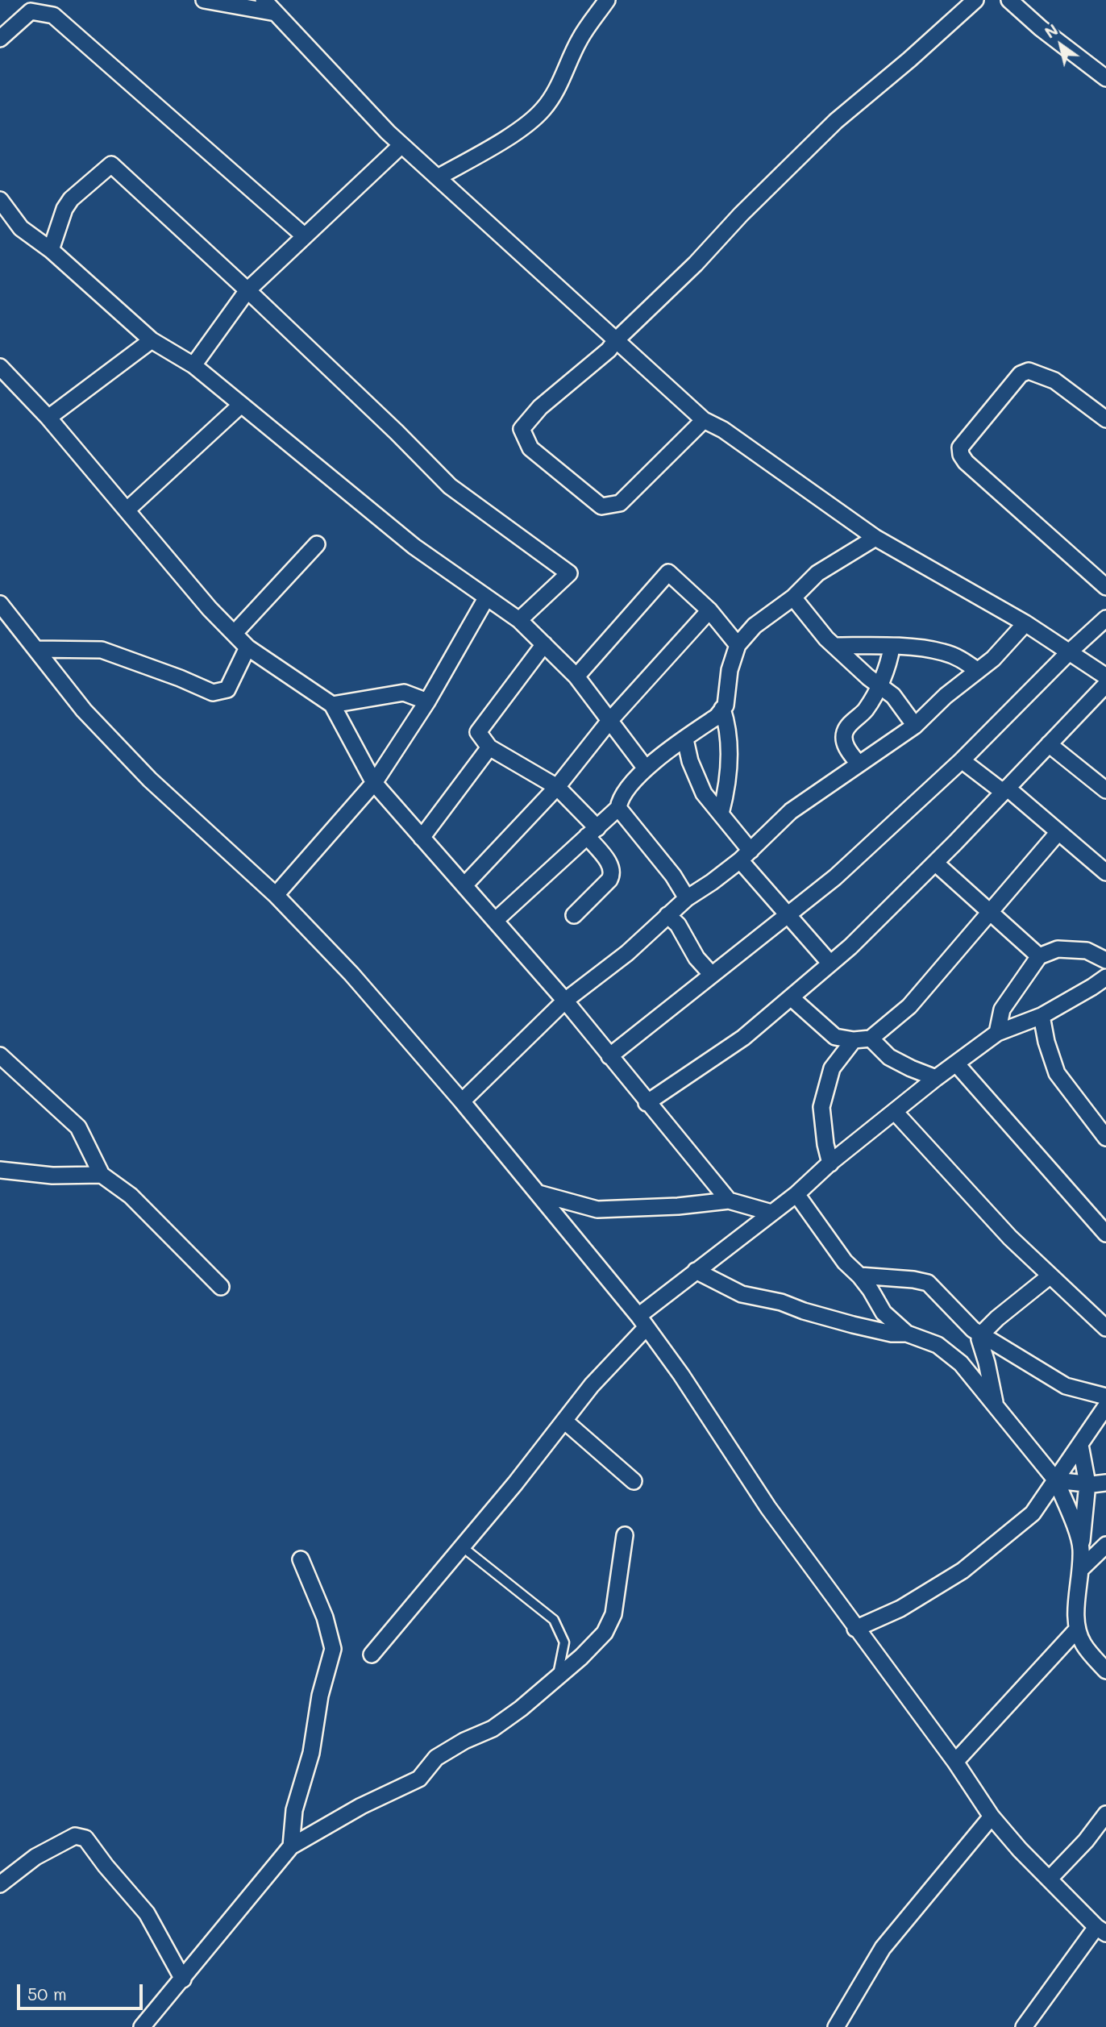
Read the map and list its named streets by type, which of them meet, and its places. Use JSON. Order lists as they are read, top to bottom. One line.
{"scale_bar":"50 m","north":"top left"}
